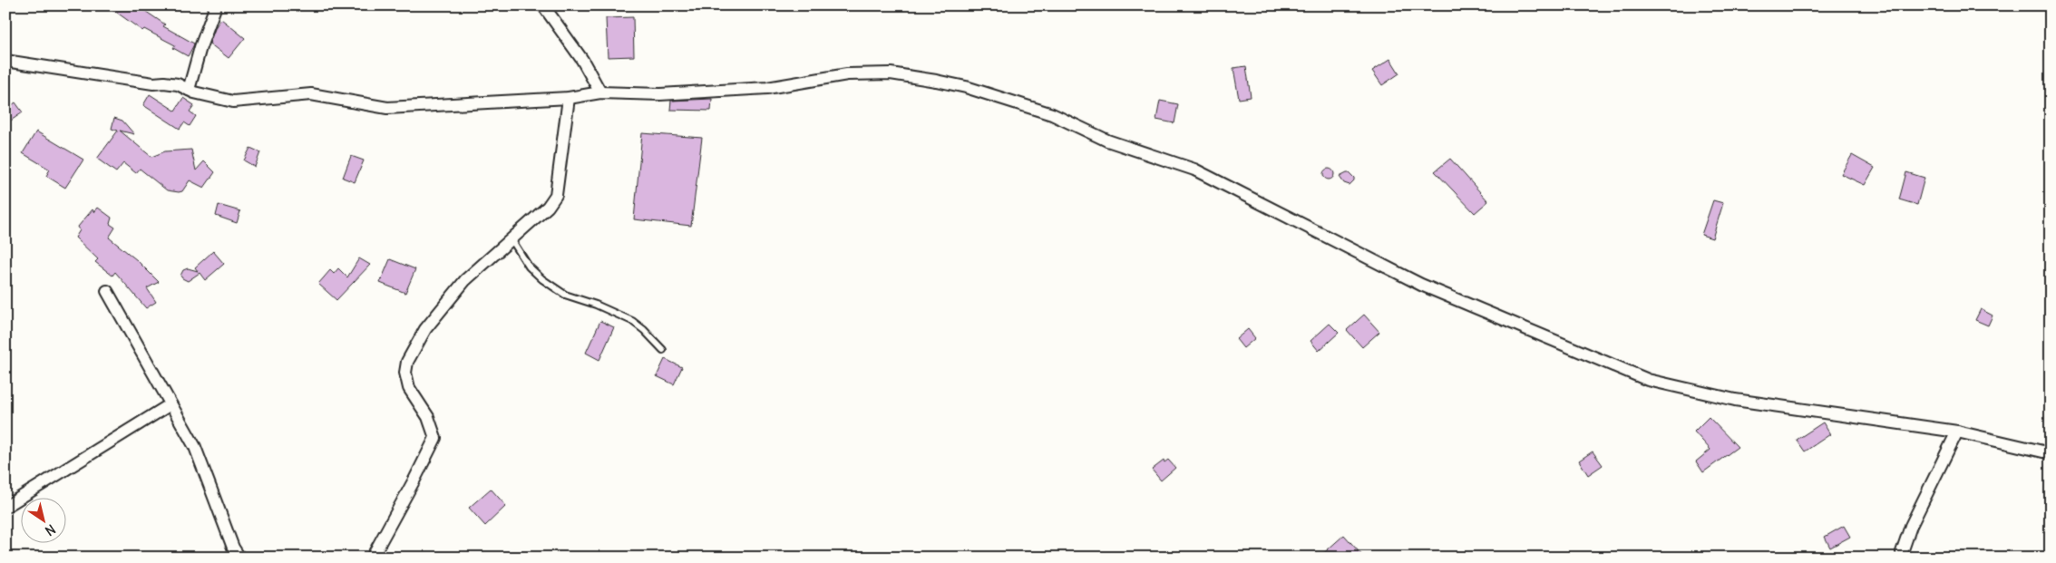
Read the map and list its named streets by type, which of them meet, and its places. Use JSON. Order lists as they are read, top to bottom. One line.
{"north":"bottom right"}
